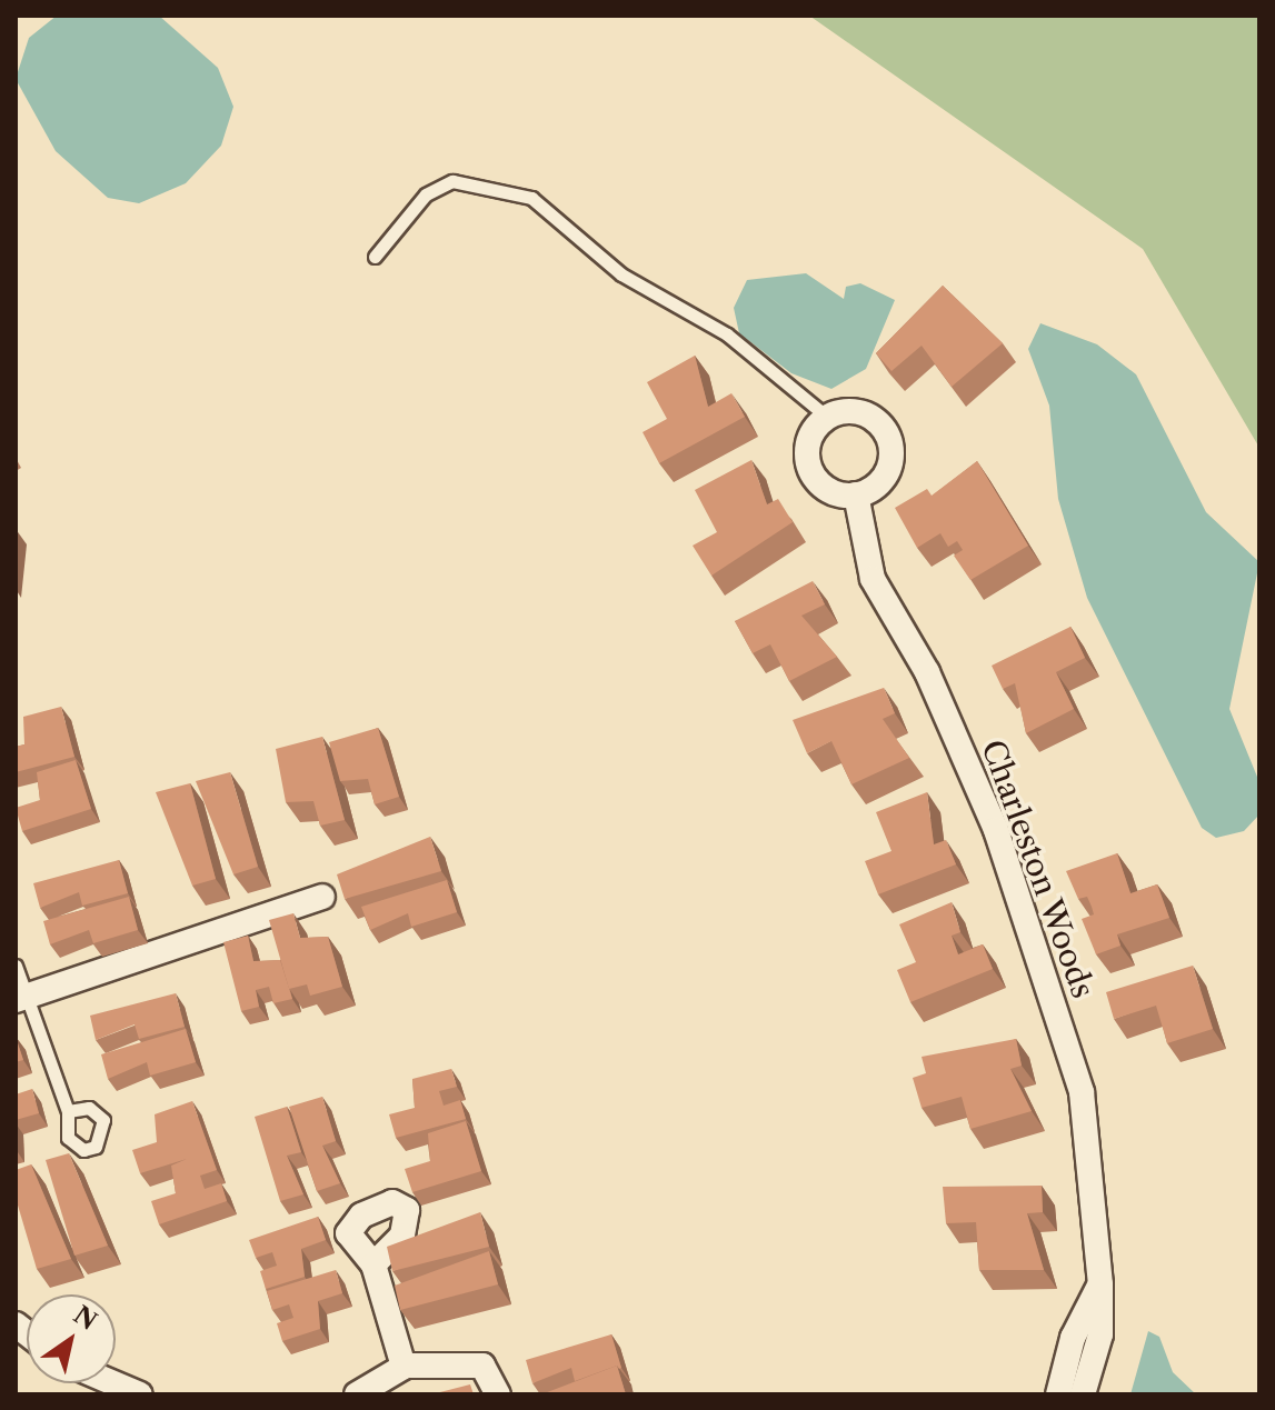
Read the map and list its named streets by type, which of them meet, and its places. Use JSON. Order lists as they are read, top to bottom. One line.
{"streets":{"street":["Charleston Woods"]},"north":"top right"}
